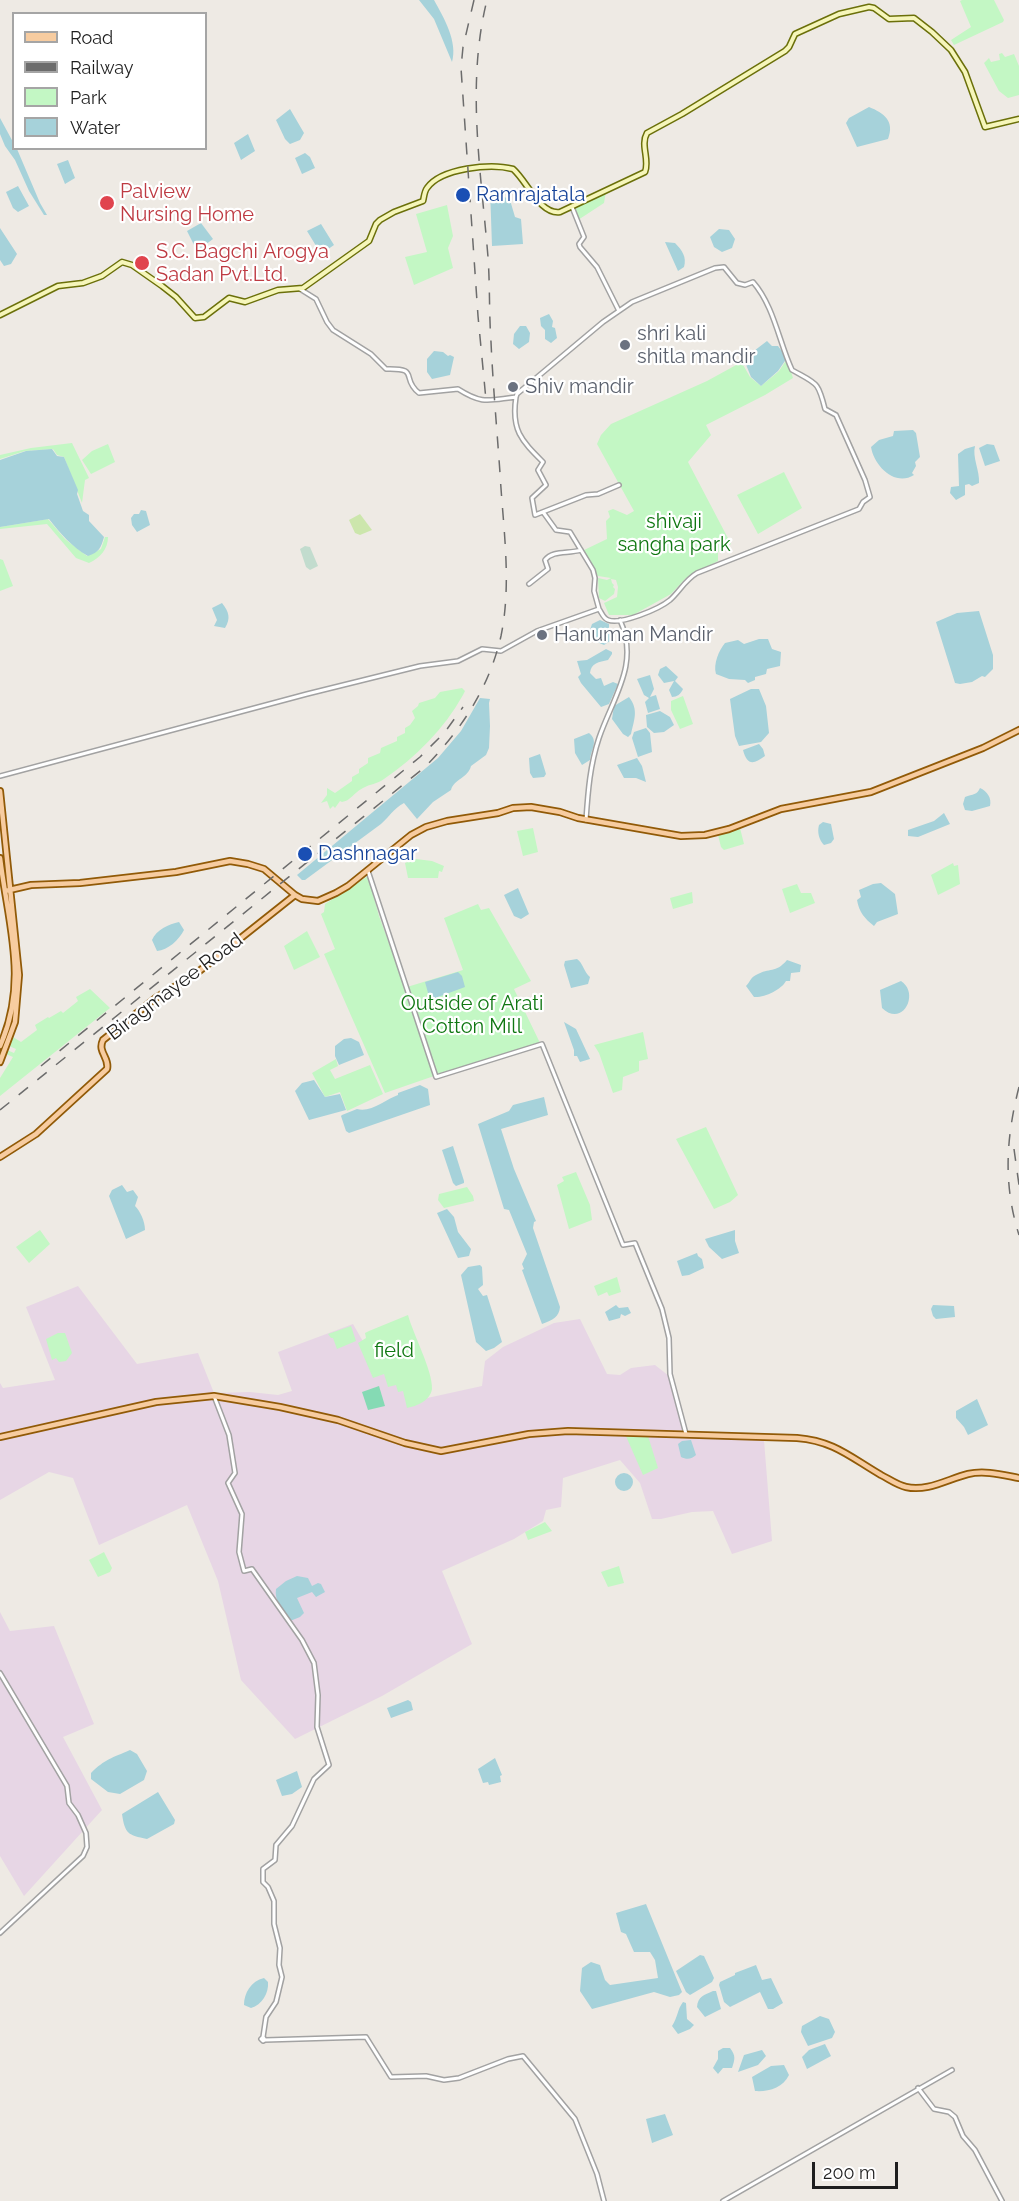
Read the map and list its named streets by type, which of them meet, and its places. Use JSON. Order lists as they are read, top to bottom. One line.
{"streets":{"main road":["Biragmayee Road"]},"parks":["shivaji sangha park","Outside of Arati Cotton Mill","field"],"places":["Ramrajatala","Palview Nursing Home","S.C. Bagchi Arogya Sadan Pvt.Ltd.","shri kali shitla mandir","Shiv mandir","Hanuman Mandir","Dashnagar"],"legend":["Road","Railway","Park","Water"],"scale_bar":"200 m"}
